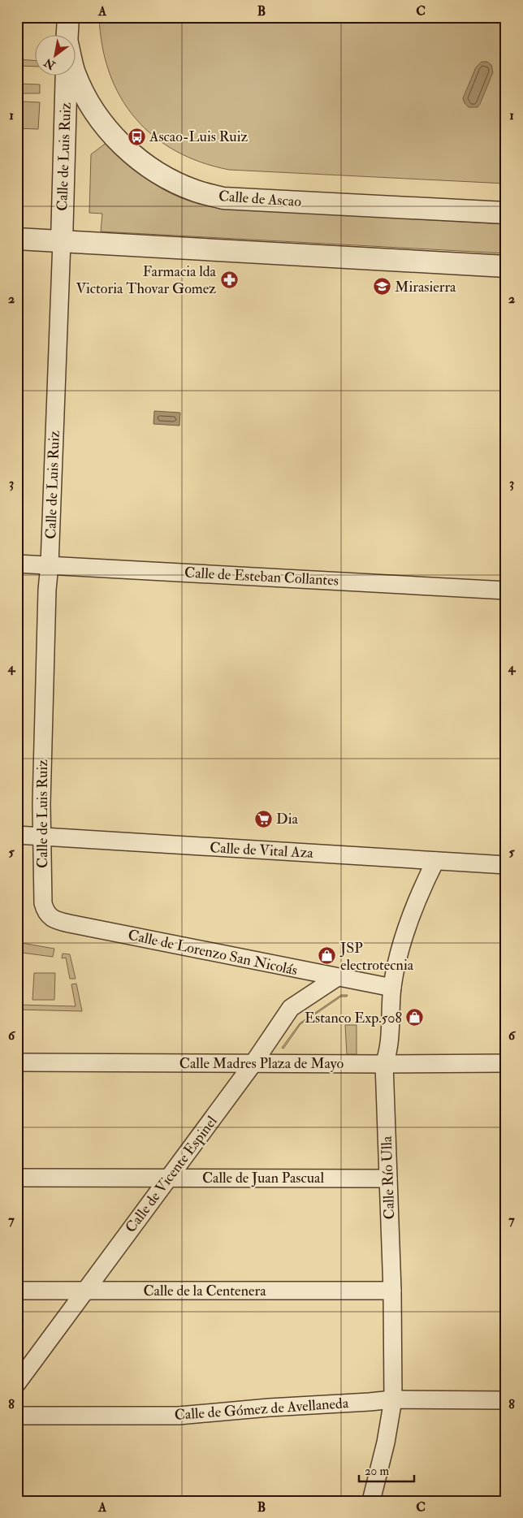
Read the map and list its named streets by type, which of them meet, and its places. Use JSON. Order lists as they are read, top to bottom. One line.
{"streets":{"street":["Calle de Luis Ruiz","Calle de Ascao","Calle de Esteban Collantes","Calle de Vital Aza","Calle de Lorenzo San Nicolás","Calle Madres Plaza de Mayo","Calle de Vicente Espinel","Calle de Juan Pascual","Calle Río Ulla","Calle de la Centenera","Calle de Gómez de Avellaneda"]},"crossings":[["Calle de Luis Ruiz","Calle de Esteban Collantes"],["Calle de Luis Ruiz","Calle de Vital Aza"],["Calle de Luis Ruiz","Calle de Lorenzo San Nicolás"],["Calle de Vital Aza","Calle Río Ulla"],["Calle de Lorenzo San Nicolás","Calle de Vicente Espinel"],["Calle de Lorenzo San Nicolás","Calle Río Ulla"],["Calle Madres Plaza de Mayo","Calle de Vicente Espinel"],["Calle Madres Plaza de Mayo","Calle Río Ulla"],["Calle de Vicente Espinel","Calle de Juan Pascual"],["Calle de Vicente Espinel","Calle de la Centenera"],["Calle de Juan Pascual","Calle Río Ulla"],["Calle Río Ulla","Calle de la Centenera"],["Calle Río Ulla","Calle de Gómez de Avellaneda"]],"places":{"bus stop":["Ascao-Luis Ruiz"],"pharmacy":["Farmacia lda Victoria Thovar Gomez"],"school or university":["Mirasierra"],"supermarket":["Dia"],"shop":["JSP electrotecnia","Estanco Exp.508"]},"scale_bar":"20 m","north":"bottom left","grid":{"columns":["A","B","C"],"rows":["1","2","3","4","5","6","7","8"]}}
